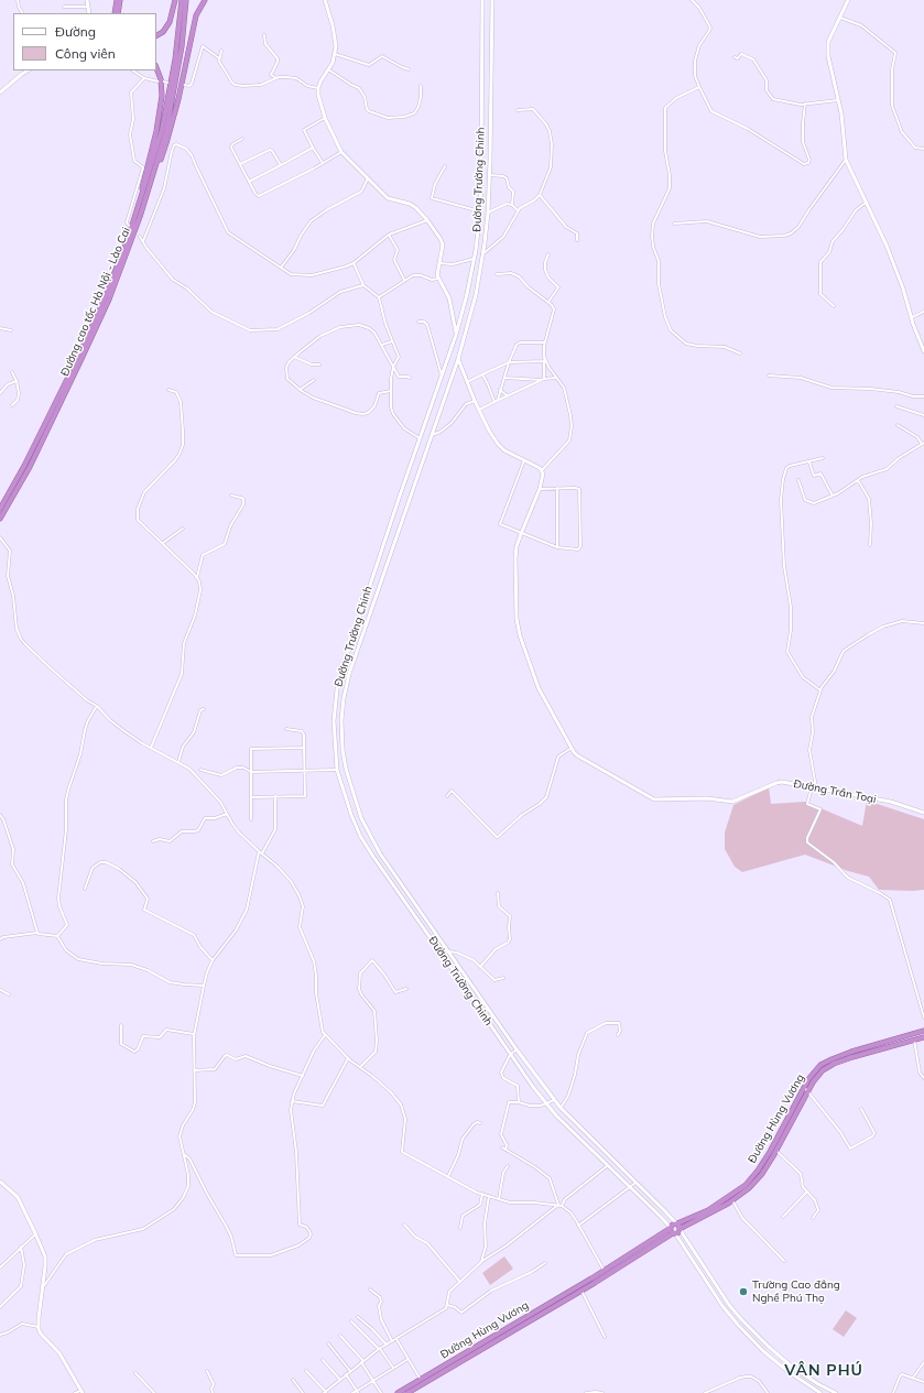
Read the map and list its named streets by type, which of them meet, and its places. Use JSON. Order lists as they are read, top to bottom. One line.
{"streets":{"highway":["Đường cao tốc Hà Nội - Lào Cai","Đường Hùng Vương"],"main road":["Đường Trường Chinh","Đường Trần Toại"]},"crossings":[["Đường Trường Chinh","Đường Hùng Vương"]],"districts":["VÂN PHÚ"],"places":["Trường Cao đẳng Nghề Phú Thọ"],"legend":["Đường","Công viên"]}
